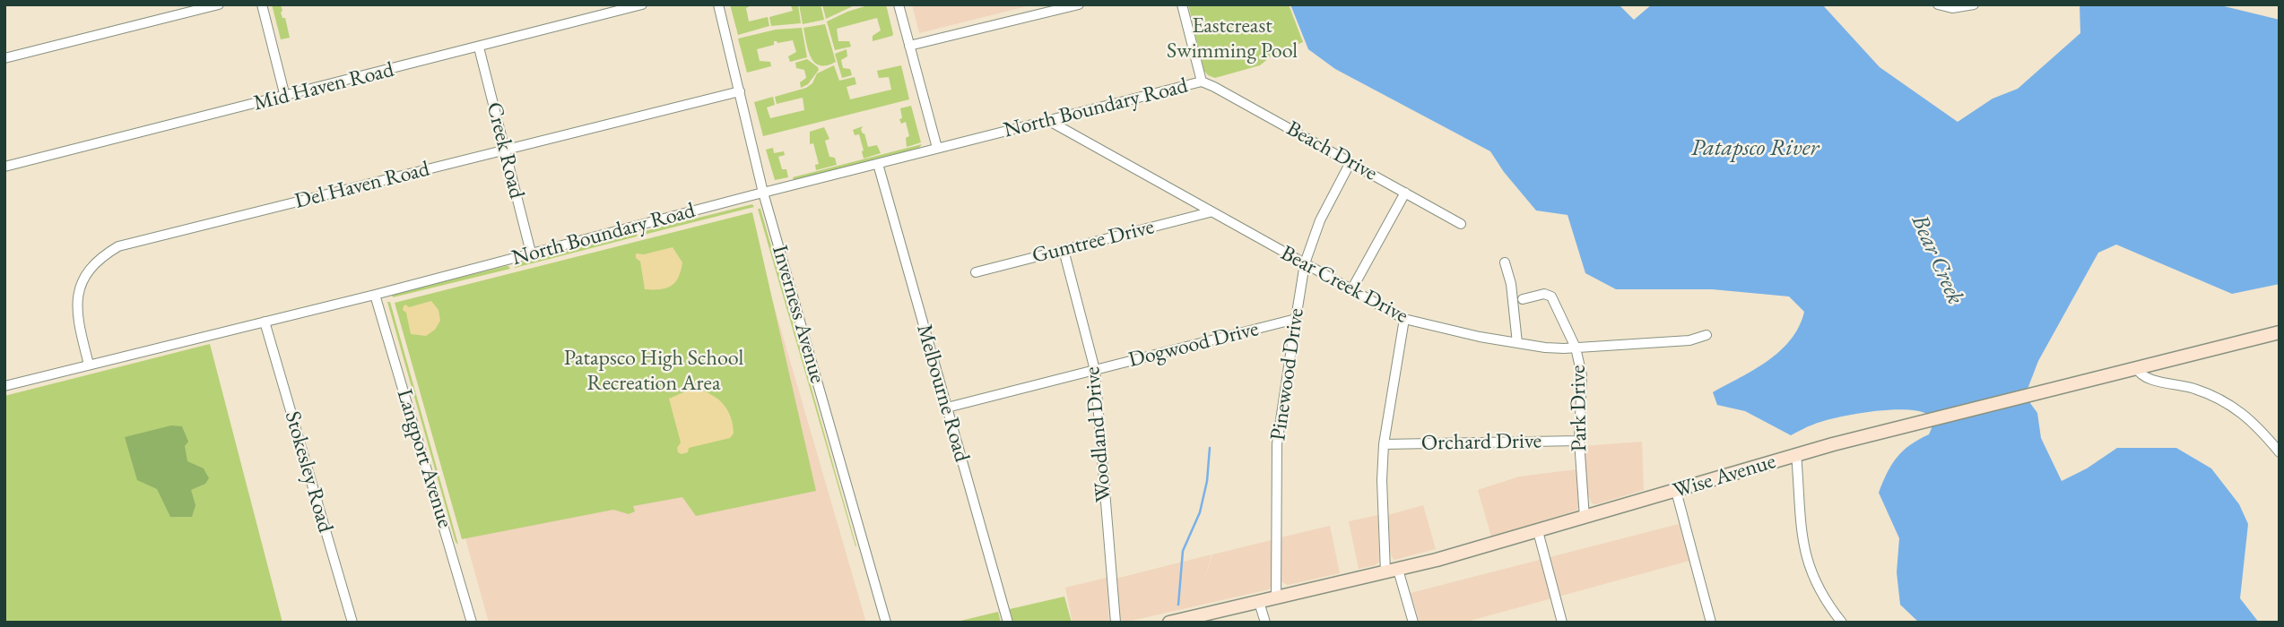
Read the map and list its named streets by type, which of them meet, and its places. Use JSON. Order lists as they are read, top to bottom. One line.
{"streets":{"main road":["Wise Avenue"],"street":["Mid Haven Road","North Boundary Road","Creek Road","Beach Drive","Del Haven Road","Gumtree Drive","Bear Creek Drive","Inverness Avenue","Dogwood Drive","Pinewood Drive","Melbourne Road","Park Drive","Woodland Drive","Orchard Drive","Langport Avenue","Stokesley Road"]},"crossings":[["Mid Haven Road","Creek Road"],["North Boundary Road","Creek Road"],["North Boundary Road","Beach Drive"],["North Boundary Road","Del Haven Road"],["North Boundary Road","Bear Creek Drive"],["North Boundary Road","Inverness Avenue"],["North Boundary Road","Melbourne Road"],["North Boundary Road","Langport Avenue"],["North Boundary Road","Stokesley Road"],["Creek Road","Del Haven Road"],["Beach Drive","Pinewood Drive"],["Del Haven Road","Inverness Avenue"],["Gumtree Drive","Bear Creek Drive"],["Gumtree Drive","Woodland Drive"],["Bear Creek Drive","Pinewood Drive"],["Bear Creek Drive","Park Drive"],["Dogwood Drive","Pinewood Drive"],["Dogwood Drive","Melbourne Road"],["Dogwood Drive","Woodland Drive"],["Pinewood Drive","Wise Avenue"],["Park Drive","Orchard Drive"],["Park Drive","Wise Avenue"]],"water":["Patapsco River","Bear Creek"],"parks":["Eastcreast Swimming Pool","Patapsco High School Recreation Area"]}
